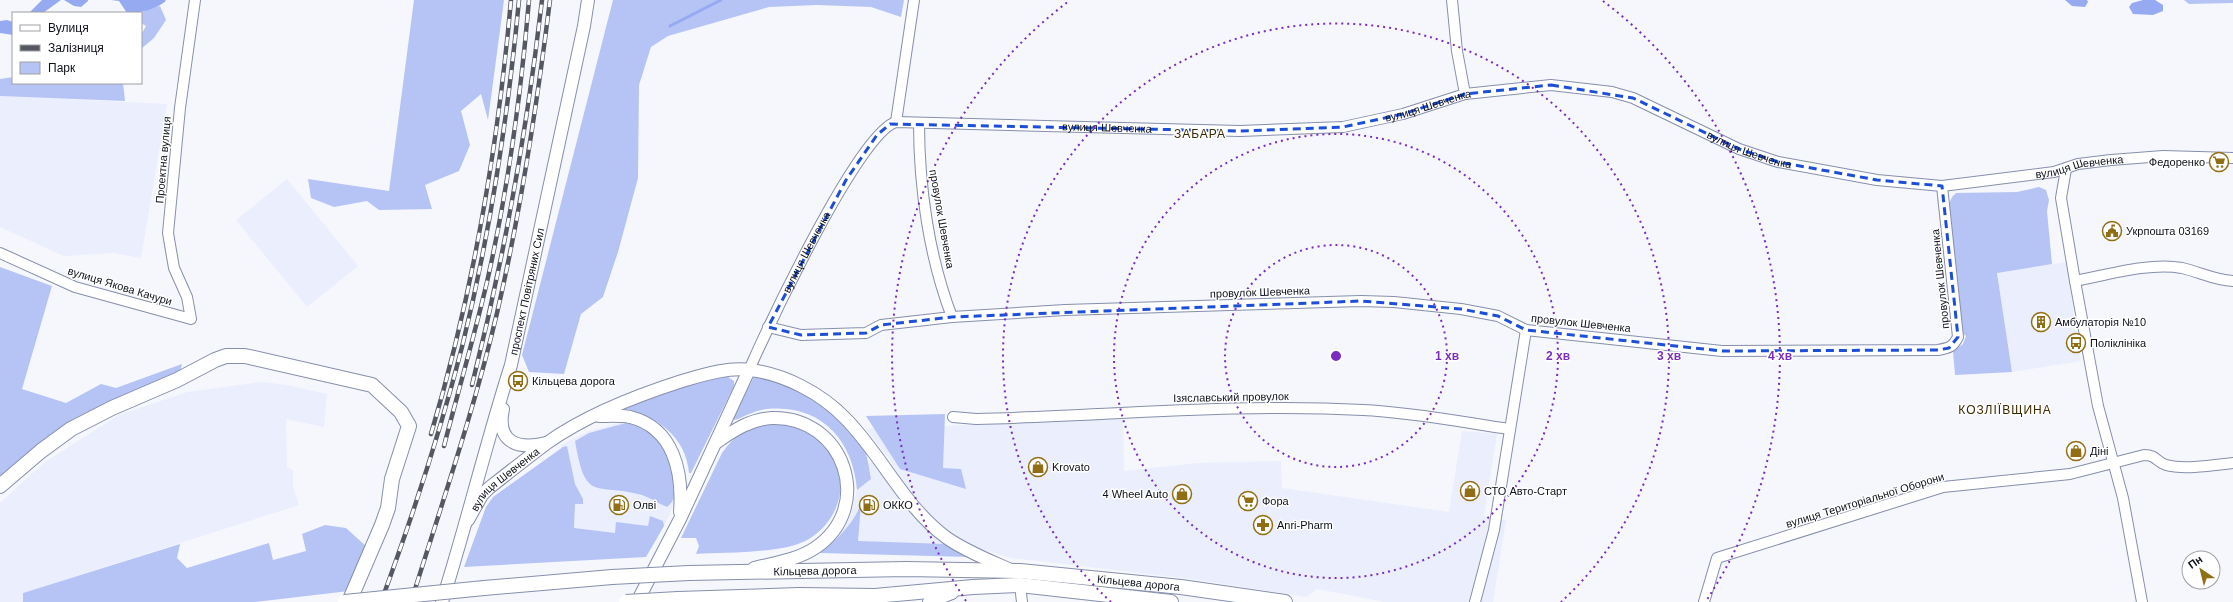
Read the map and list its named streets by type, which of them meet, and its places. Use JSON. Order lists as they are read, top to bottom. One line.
{"streets":{"highway":["Кільцева дорога"],"main road":["вулиця Шевченка","проспект Повітряних Сил"],"street":["Проектна вулиця","провулок Шевченка","вулиця Якова Качури","Ізяславський провулок","вулиця Територіальної Оборони"]},"crossings":[["вулиця Шевченка","провулок Шевченка"],["вулиця Шевченка","проспект Повітряних Сил"],["Проектна вулиця","вулиця Якова Качури"]],"districts":["ЗАБАРА","КОЗЛІЇВЩИНА"],"places":{"supermarket":["Федоренко","Фора"],"public building":["Укрпошта 03169"],"building":["Амбулаторія №10"],"bus stop":["Поліклініка","Кільцева дорога"],"shop":["Діні","Krovato","СТО Авто-Старт","4 Wheel Auto"],"fuel station":["Олві","ОККО"],"pharmacy":["Anri-Pharm"]},"legend":["Вулиця","Залізниця","Парк"],"north":"top left","rings":["1 хв","2 хв","3 хв","4 хв"]}
